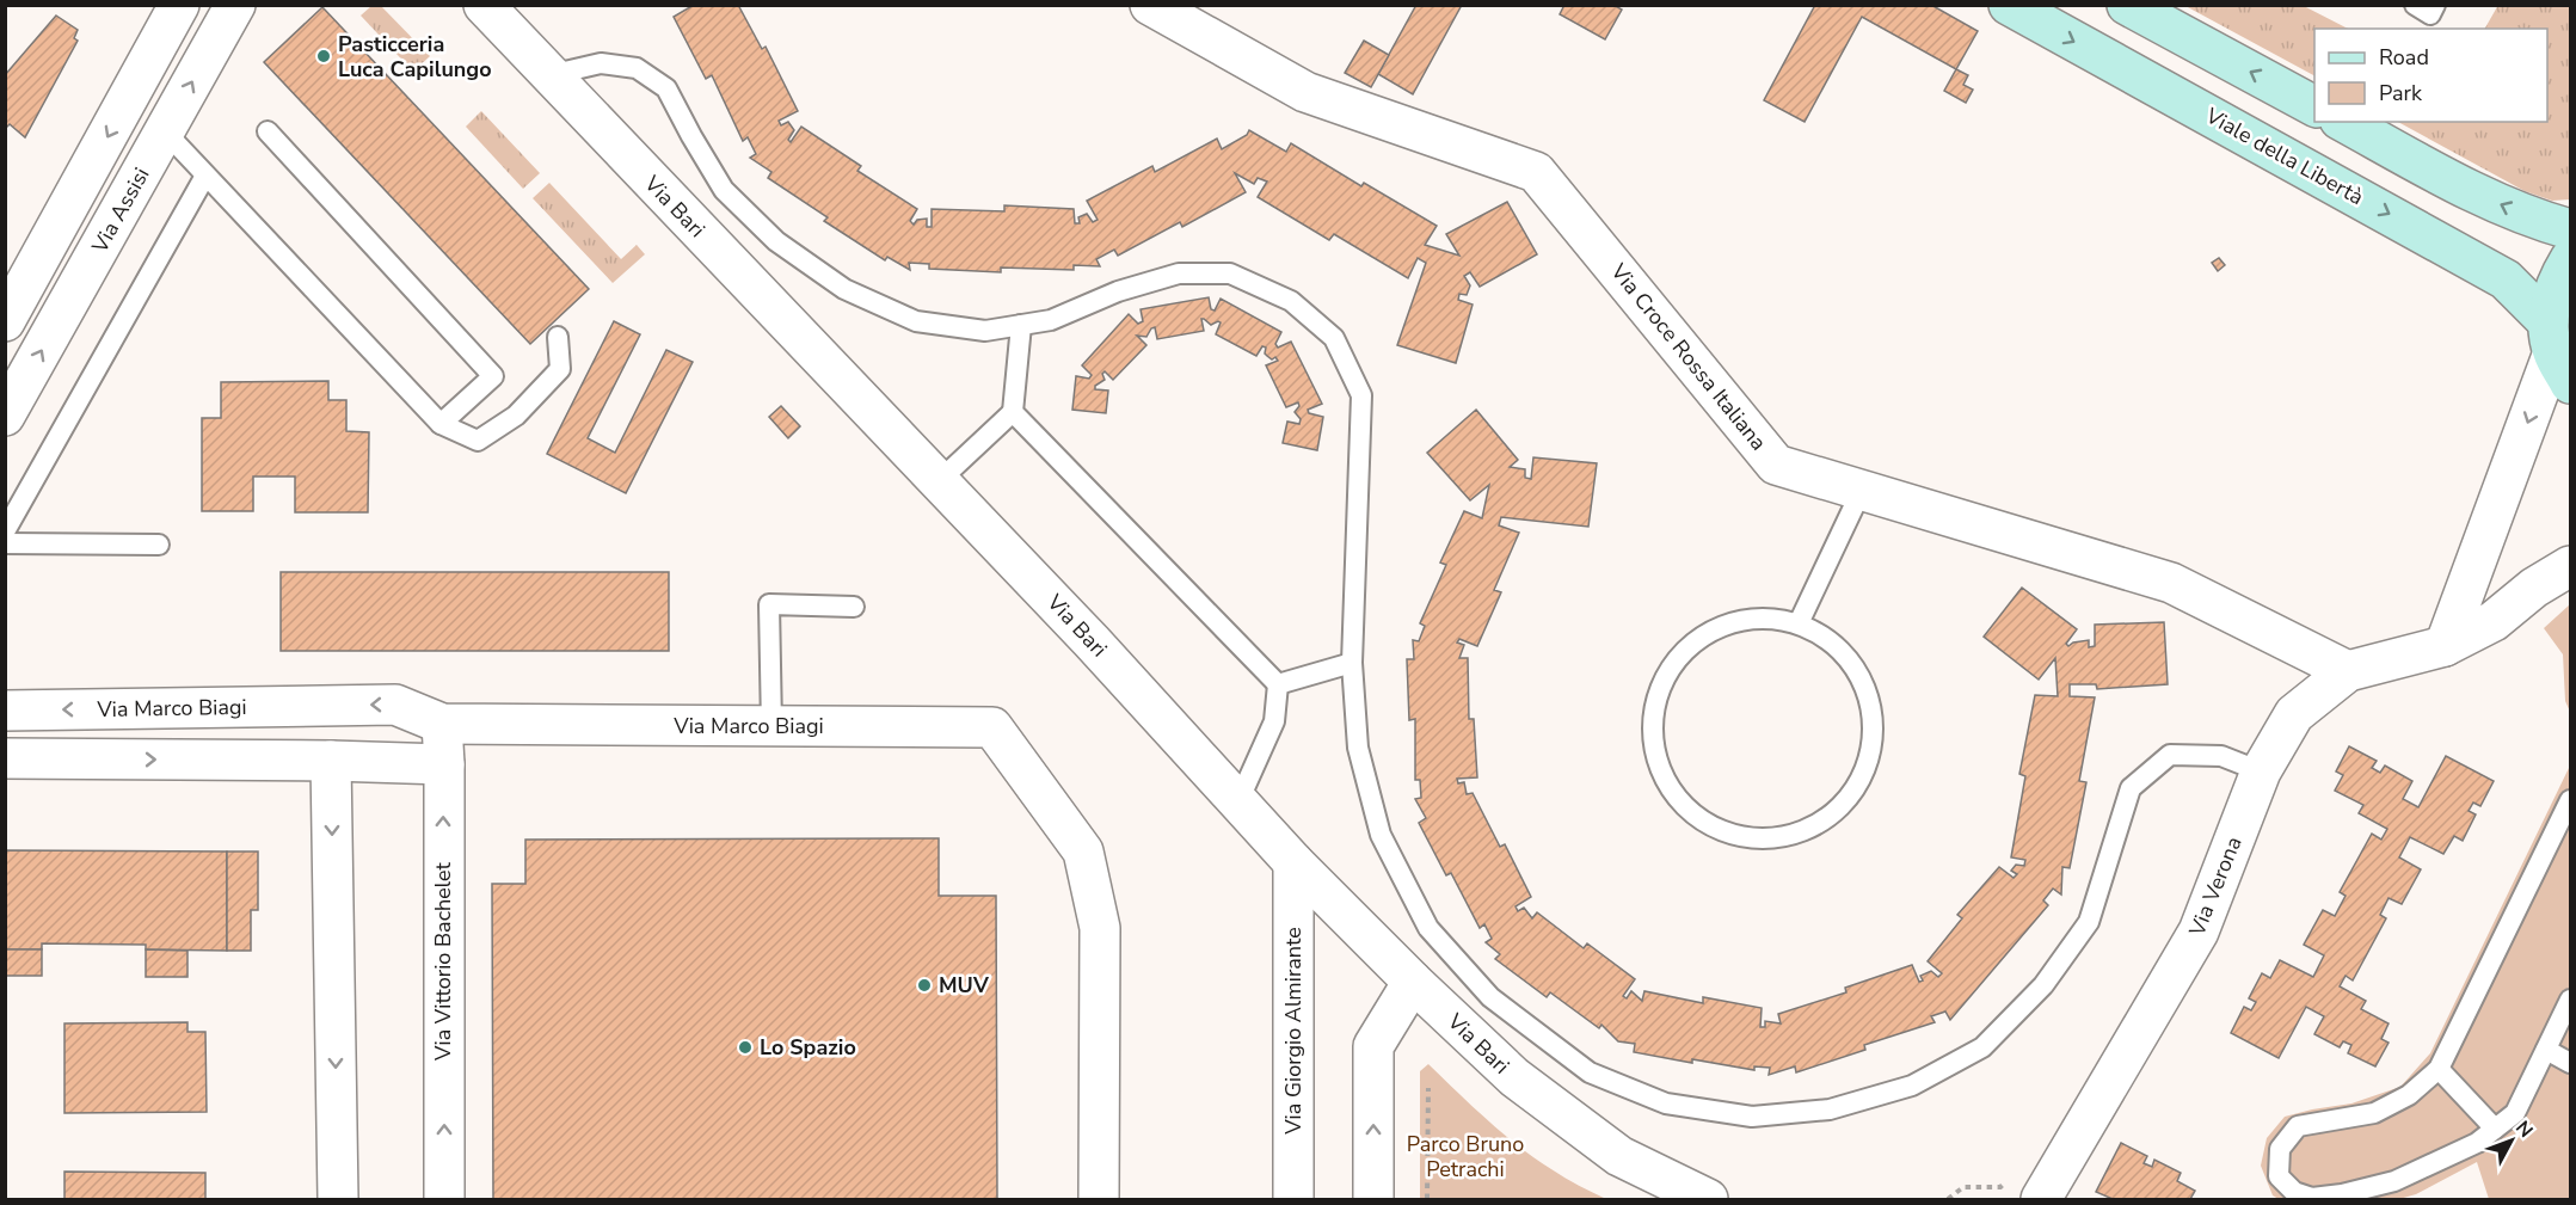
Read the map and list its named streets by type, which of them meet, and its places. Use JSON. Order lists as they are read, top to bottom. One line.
{"streets":{"main road":["Viale della Libertà"],"street":["Via Bari","Via Assisi","Via Croce Rossa Italiana","Via Marco Biagi","Via Verona","Via Vittorio Bachelet","Via Giorgio Almirante"]},"crossings":[["Via Bari","Via Giorgio Almirante"],["Via Croce Rossa Italiana","Via Verona"],["Via Marco Biagi","Via Vittorio Bachelet"]],"parks":["Parco Bruno Petrachi"],"places":["Pasticceria Luca Capilungo","MUV","Lo Spazio"],"legend":["Road","Park"],"north":"top right"}
